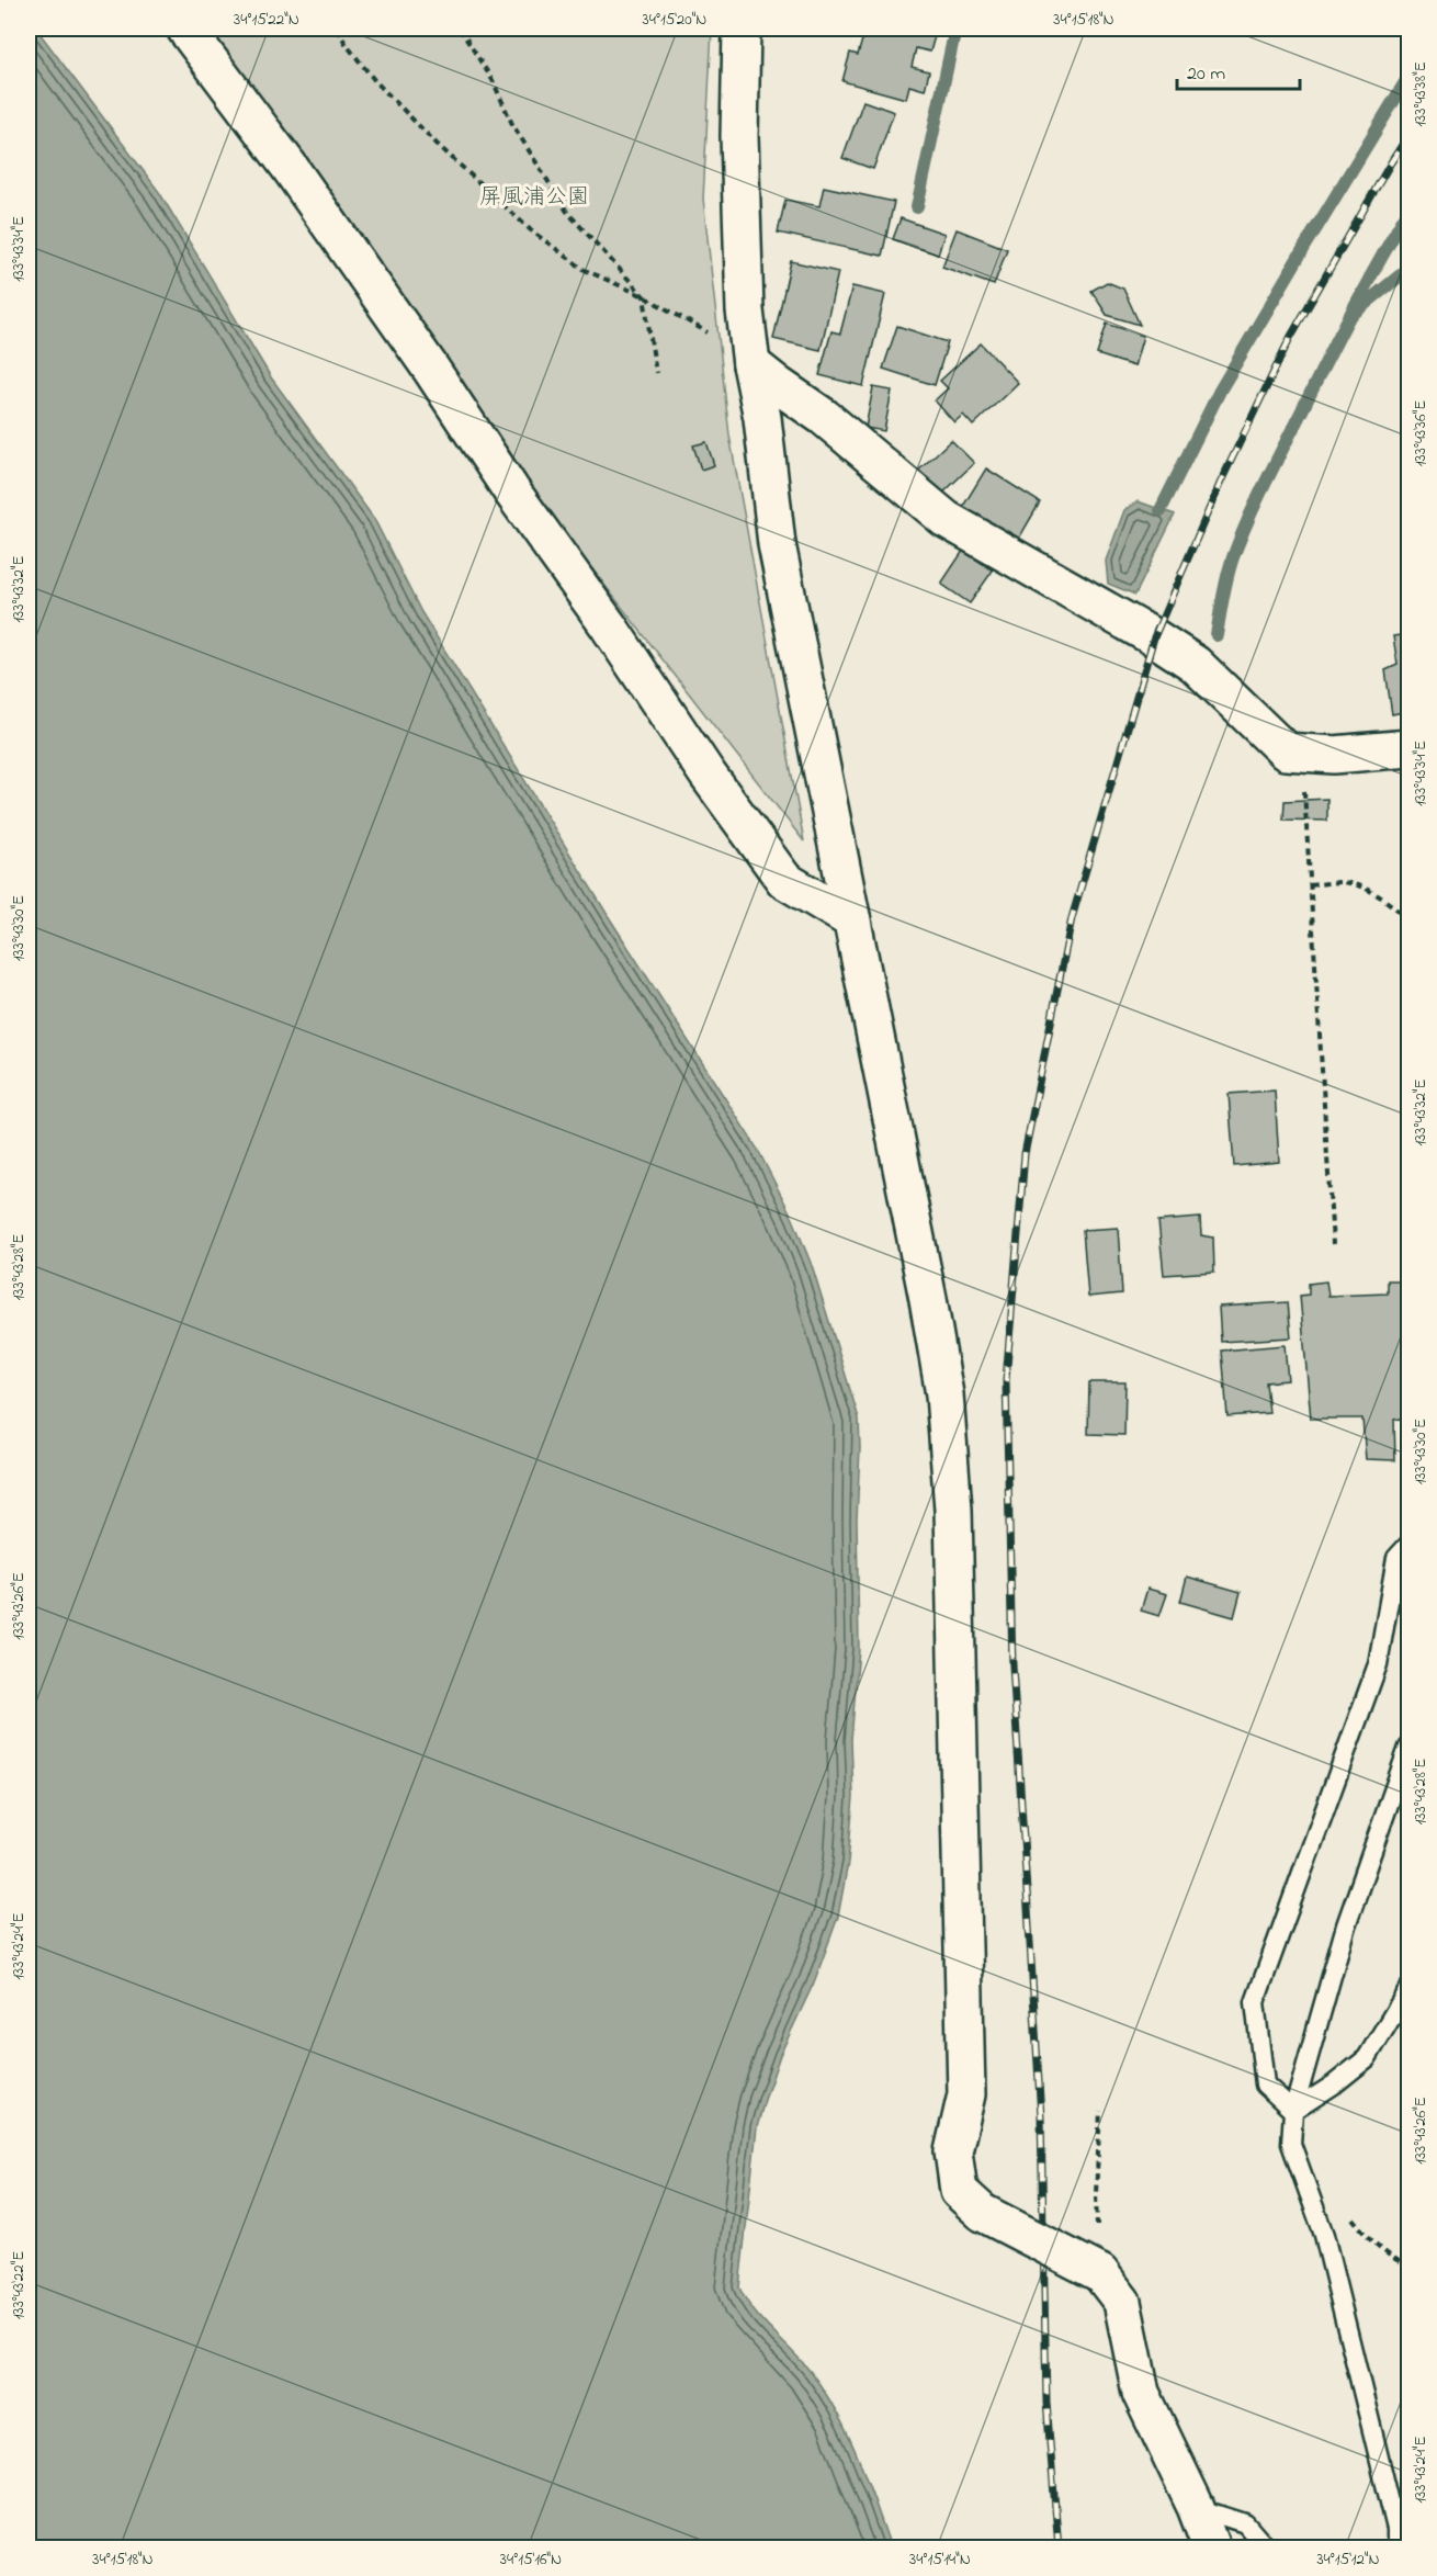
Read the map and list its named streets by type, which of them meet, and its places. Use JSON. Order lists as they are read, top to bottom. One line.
{"parks":["屏風浦公園"],"scale_bar":"20 m","coordinates":["34°15'22\"N","34°15'20\"N","34°15'18\"N","133°43'38\"E","133°43'34\"E","133°43'36\"E","133°43'32\"E","133°43'30\"E","133°43'28\"E","133°43'26\"E","133°43'24\"E","133°43'22\"E","34°15'16\"N","34°15'14\"N","34°15'12\"N"]}
